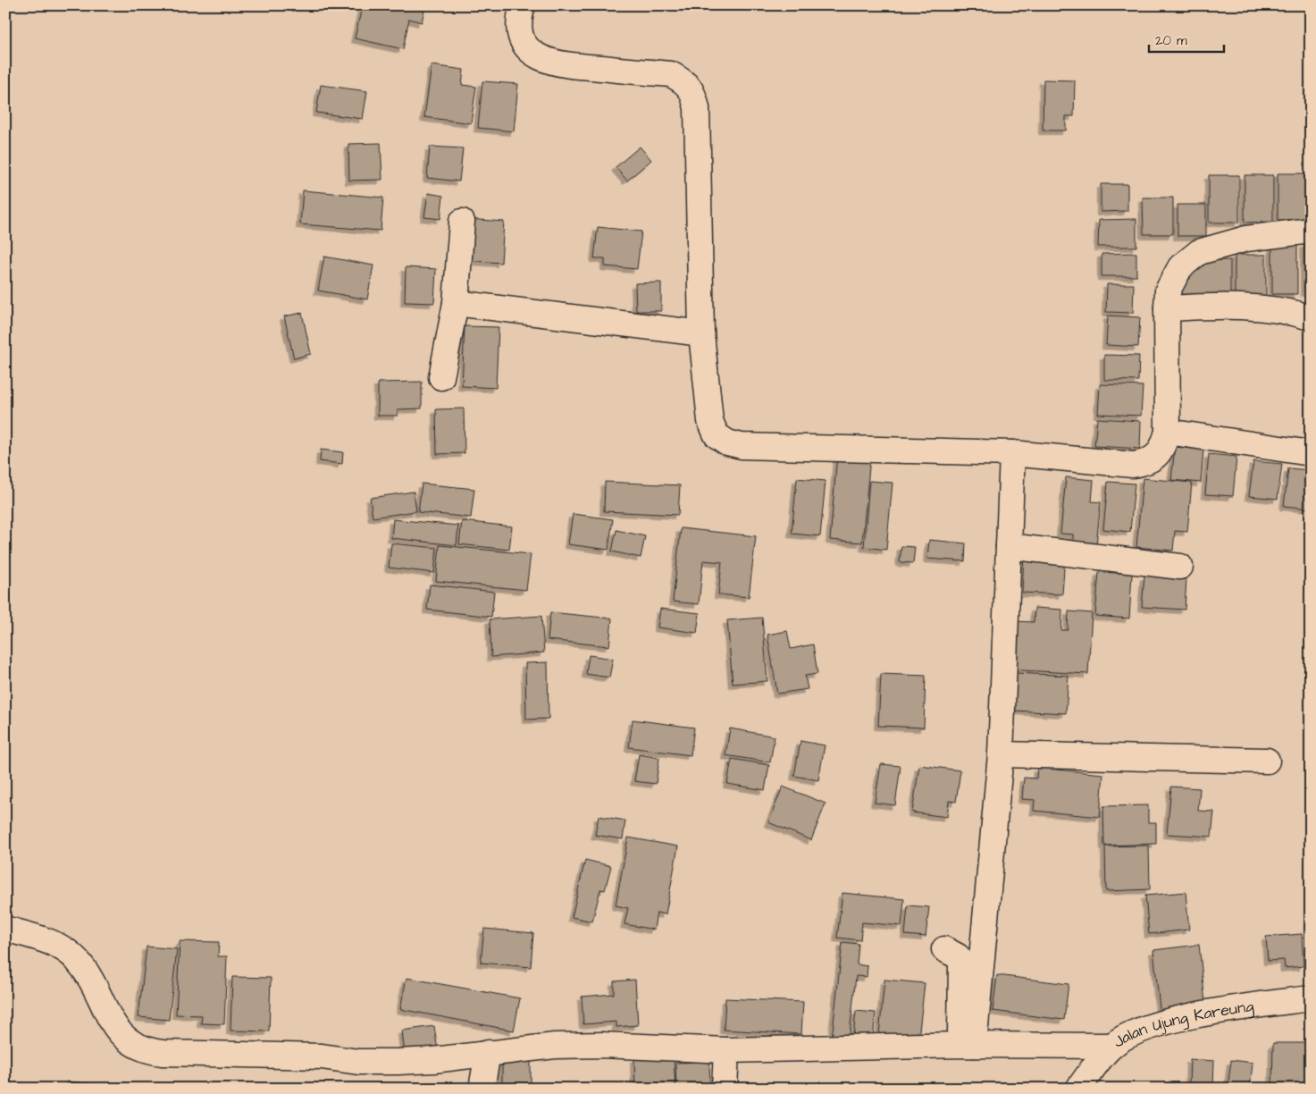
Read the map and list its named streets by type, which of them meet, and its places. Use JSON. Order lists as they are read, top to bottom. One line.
{"streets":{"street":["Jalan Ujung Kareung"]},"scale_bar":"20 m"}
